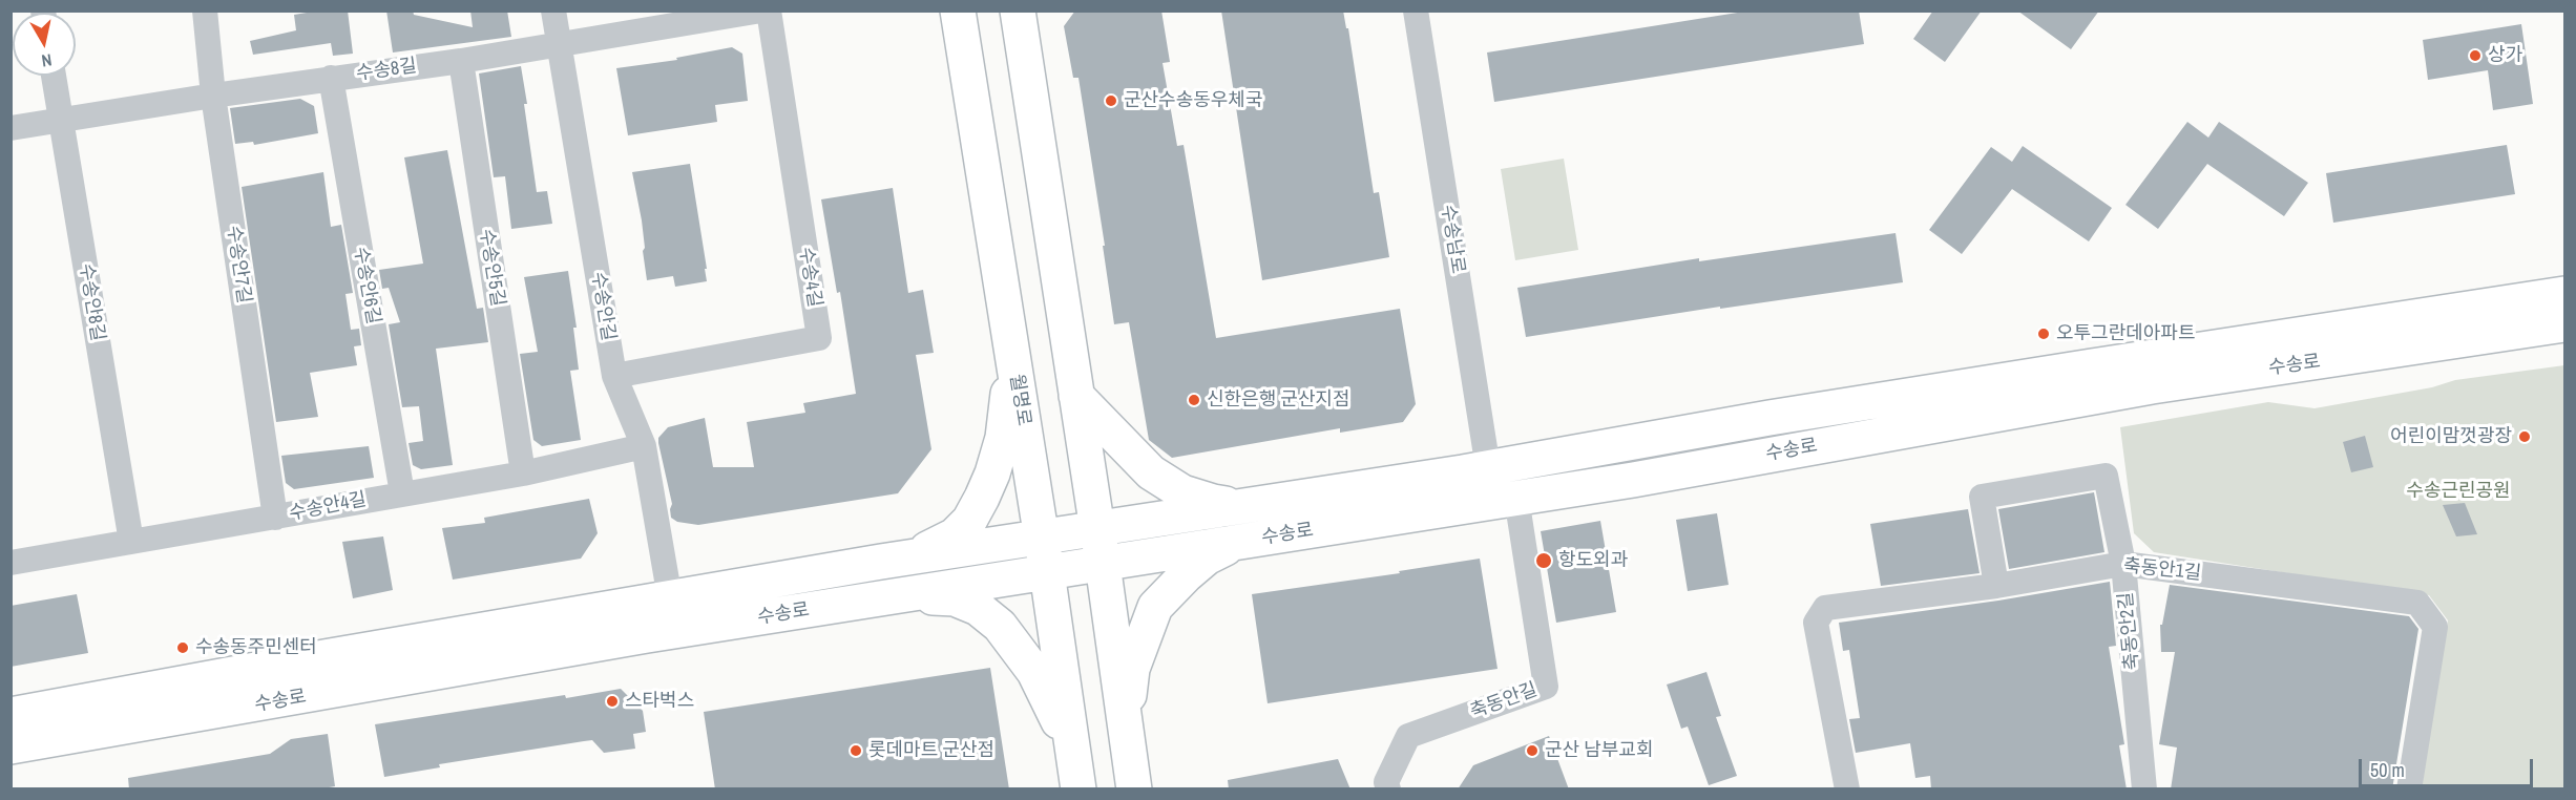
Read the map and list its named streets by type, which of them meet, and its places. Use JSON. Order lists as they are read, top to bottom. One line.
{"streets":{"street":["수송8길","수송남로","수송안7길","수송안5길","수송4길","수송안6길","수송안8길","수송안길","수송로","월명로","수송안4길","축동안1길","축동안2길","축동안길"]},"crossings":[["수송8길","수송안7길"],["수송8길","수송안5길"],["수송8길","수송안6길"],["수송8길","수송안8길"],["수송8길","수송안길"],["수송남로","수송로"],["수송안7길","수송안4길"],["수송안5길","수송안4길"],["수송4길","수송안길"],["수송안6길","수송안4길"],["수송안8길","수송안4길"],["수송안길","수송로"],["수송안길","수송안4길"],["수송로","월명로"],["수송로","축동안길"],["축동안1길","축동안2길"]],"parks":["수송근린공원"],"places":["상가","군산수송동우체국","오투그란데아파트","신한은행 군산지점","어린이맘껏광장","항도외과","수송동주민센터","스타벅스","롯데마트 군산점","군산 남부교회"],"scale_bar":"50 m","north":"bottom"}
